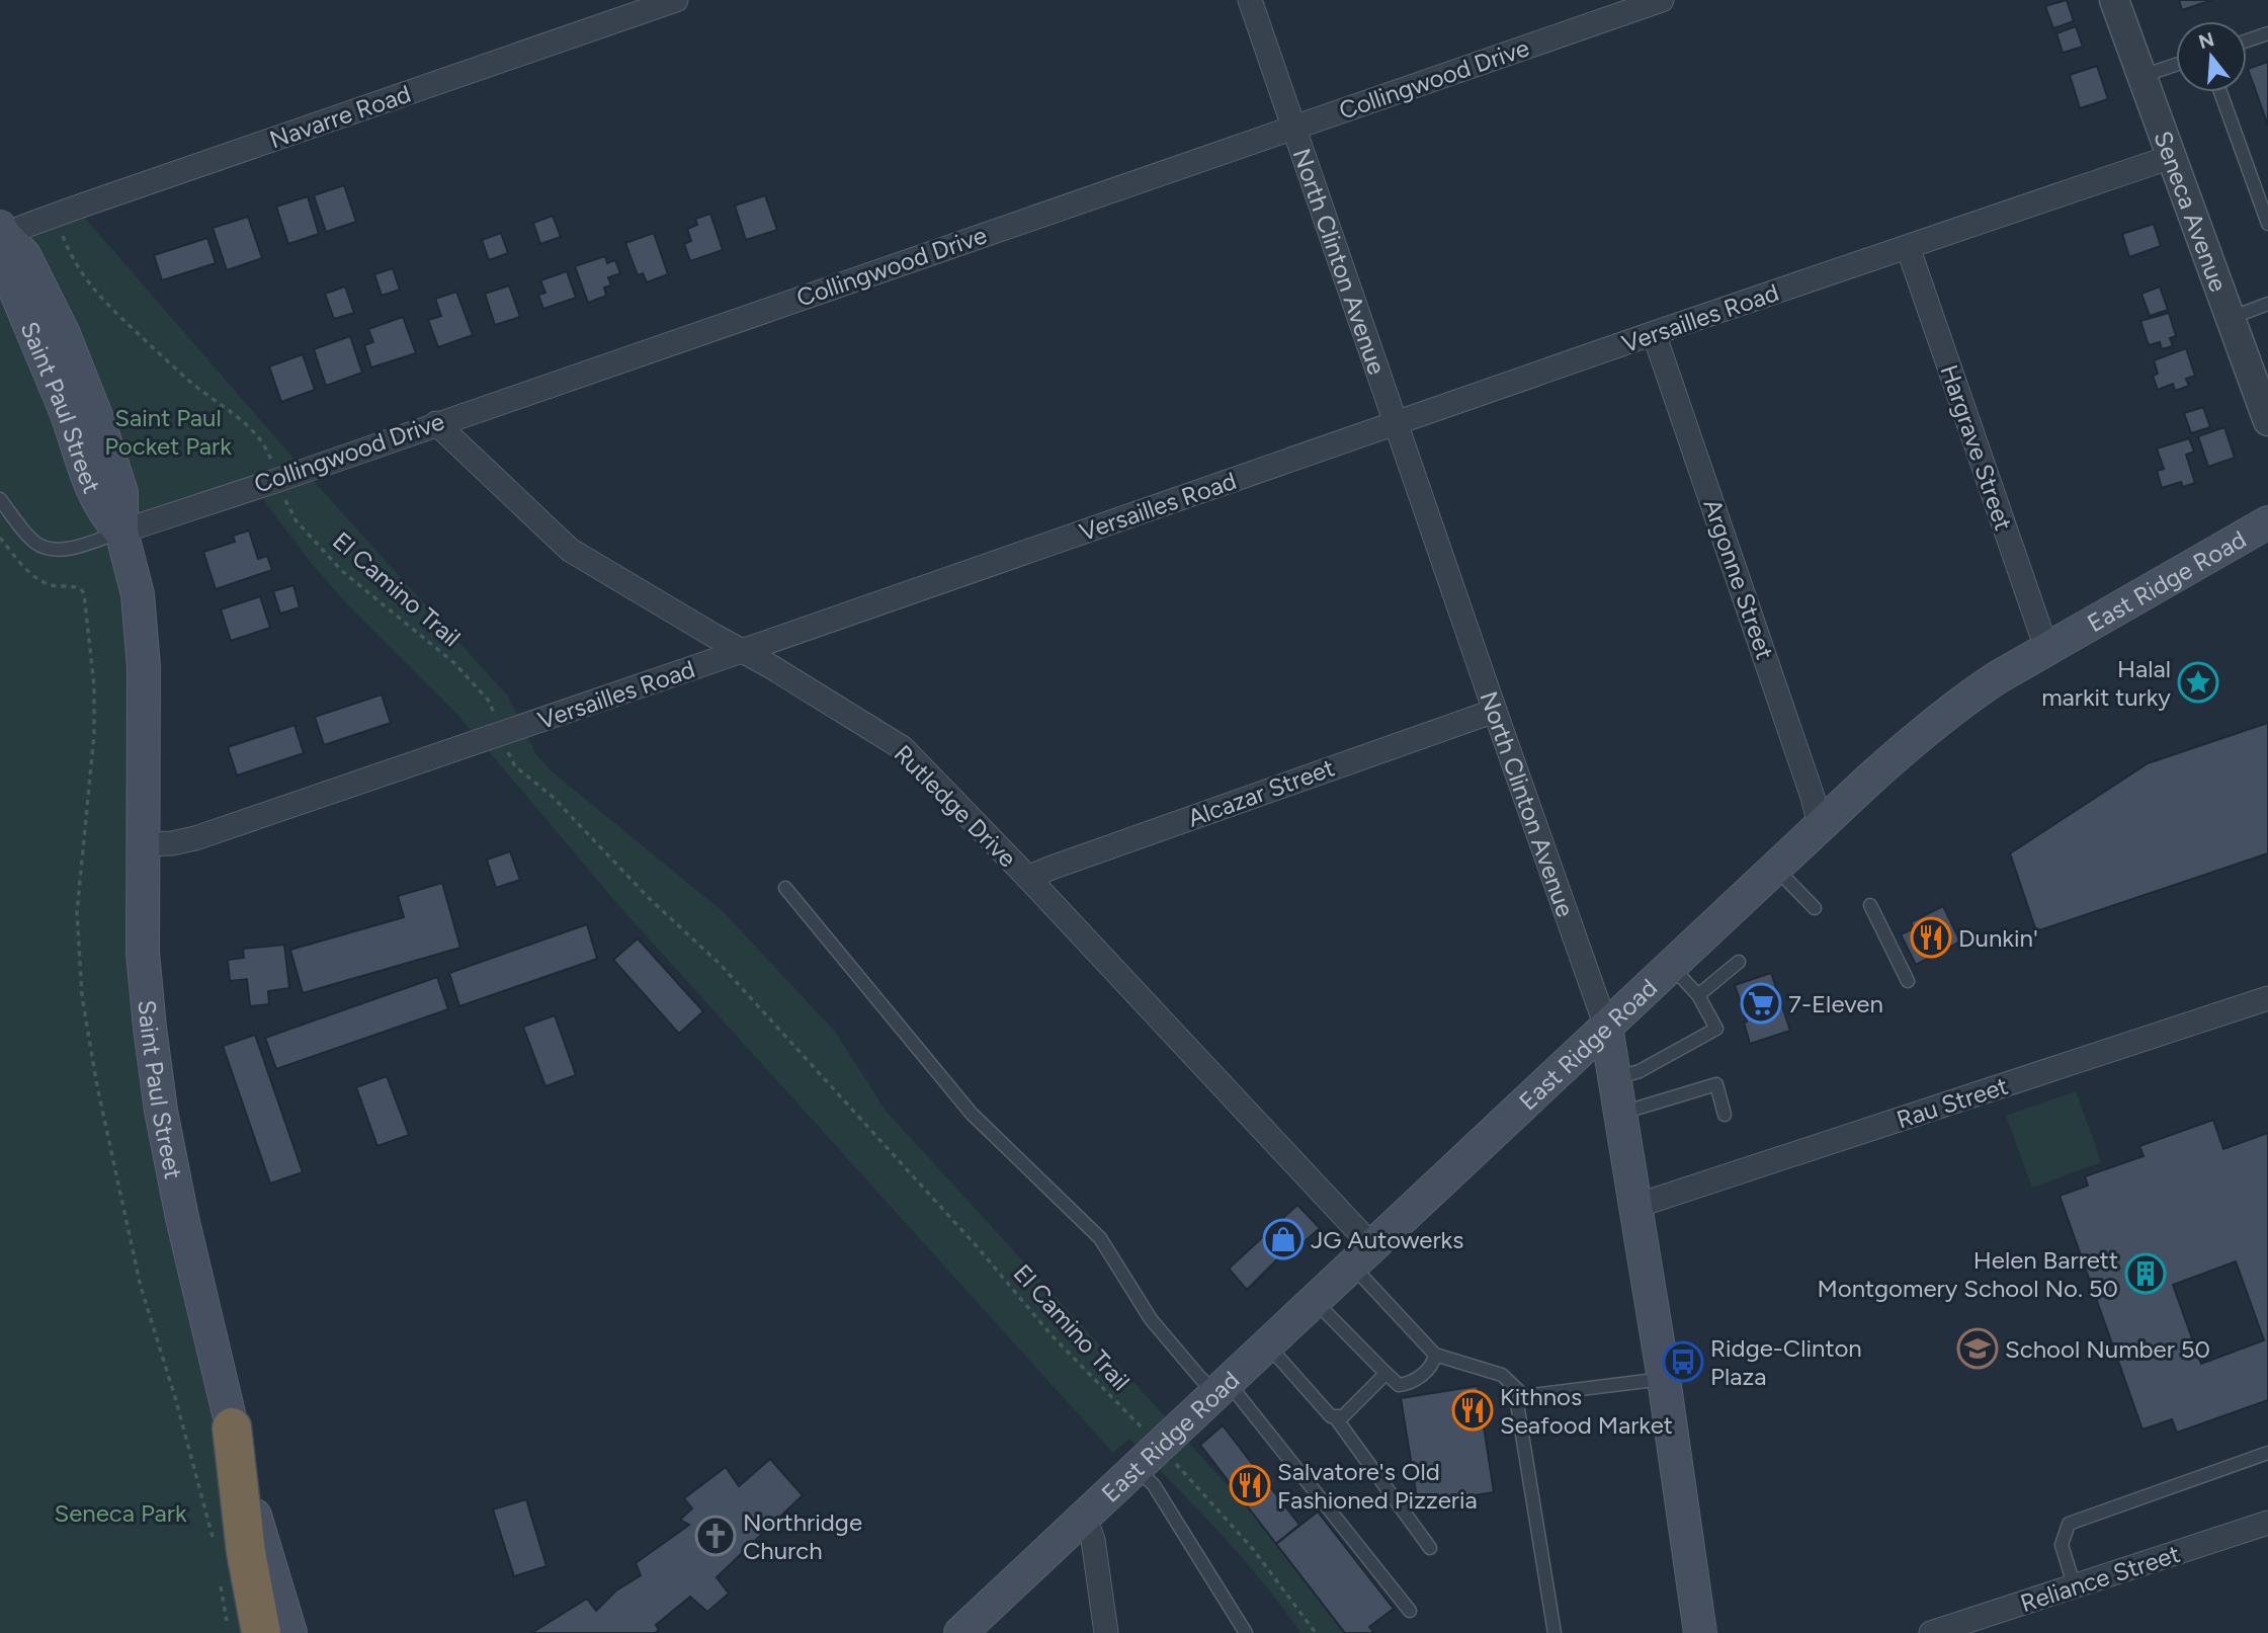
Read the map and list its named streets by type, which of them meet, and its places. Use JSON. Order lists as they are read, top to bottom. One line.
{"streets":{"main road":["North Clinton Avenue","Saint Paul Street","East Ridge Road"],"street":["Collingwood Drive","Navarre Road","Seneca Avenue","Versailles Road","Hargrave Street","Argonne Street","Alcazar Street","Rutledge Drive","Rau Street","Reliance Street"],"path":["El Camino Trail"]},"crossings":[["Collingwood Drive","North Clinton Avenue"],["Collingwood Drive","Saint Paul Street"],["Collingwood Drive","El Camino Trail"],["Collingwood Drive","Rutledge Drive"],["Navarre Road","Saint Paul Street"],["Seneca Avenue","Versailles Road"],["North Clinton Avenue","Versailles Road"],["North Clinton Avenue","East Ridge Road"],["North Clinton Avenue","Alcazar Street"],["North Clinton Avenue","Rau Street"],["Versailles Road","Saint Paul Street"],["Versailles Road","Hargrave Street"],["Versailles Road","Argonne Street"],["Versailles Road","El Camino Trail"],["Versailles Road","Rutledge Drive"],["Hargrave Street","East Ridge Road"],["Argonne Street","East Ridge Road"],["East Ridge Road","Rutledge Drive"],["Alcazar Street","Rutledge Drive"]],"parks":["Saint Paul Pocket Park","Seneca Park"],"places":{"place":["Halal markit turky"],"restaurant":["Dunkin'","Kithnos Seafood Market","Salvatore's Old Fashioned Pizzeria"],"supermarket":["7-Eleven"],"shop":["JG Autowerks"],"building":["Helen Barrett Montgomery School No. 50"],"school or university":["School Number 50"],"bus stop":["Ridge-Clinton Plaza"],"church":["Northridge Church"]},"north":"top"}
